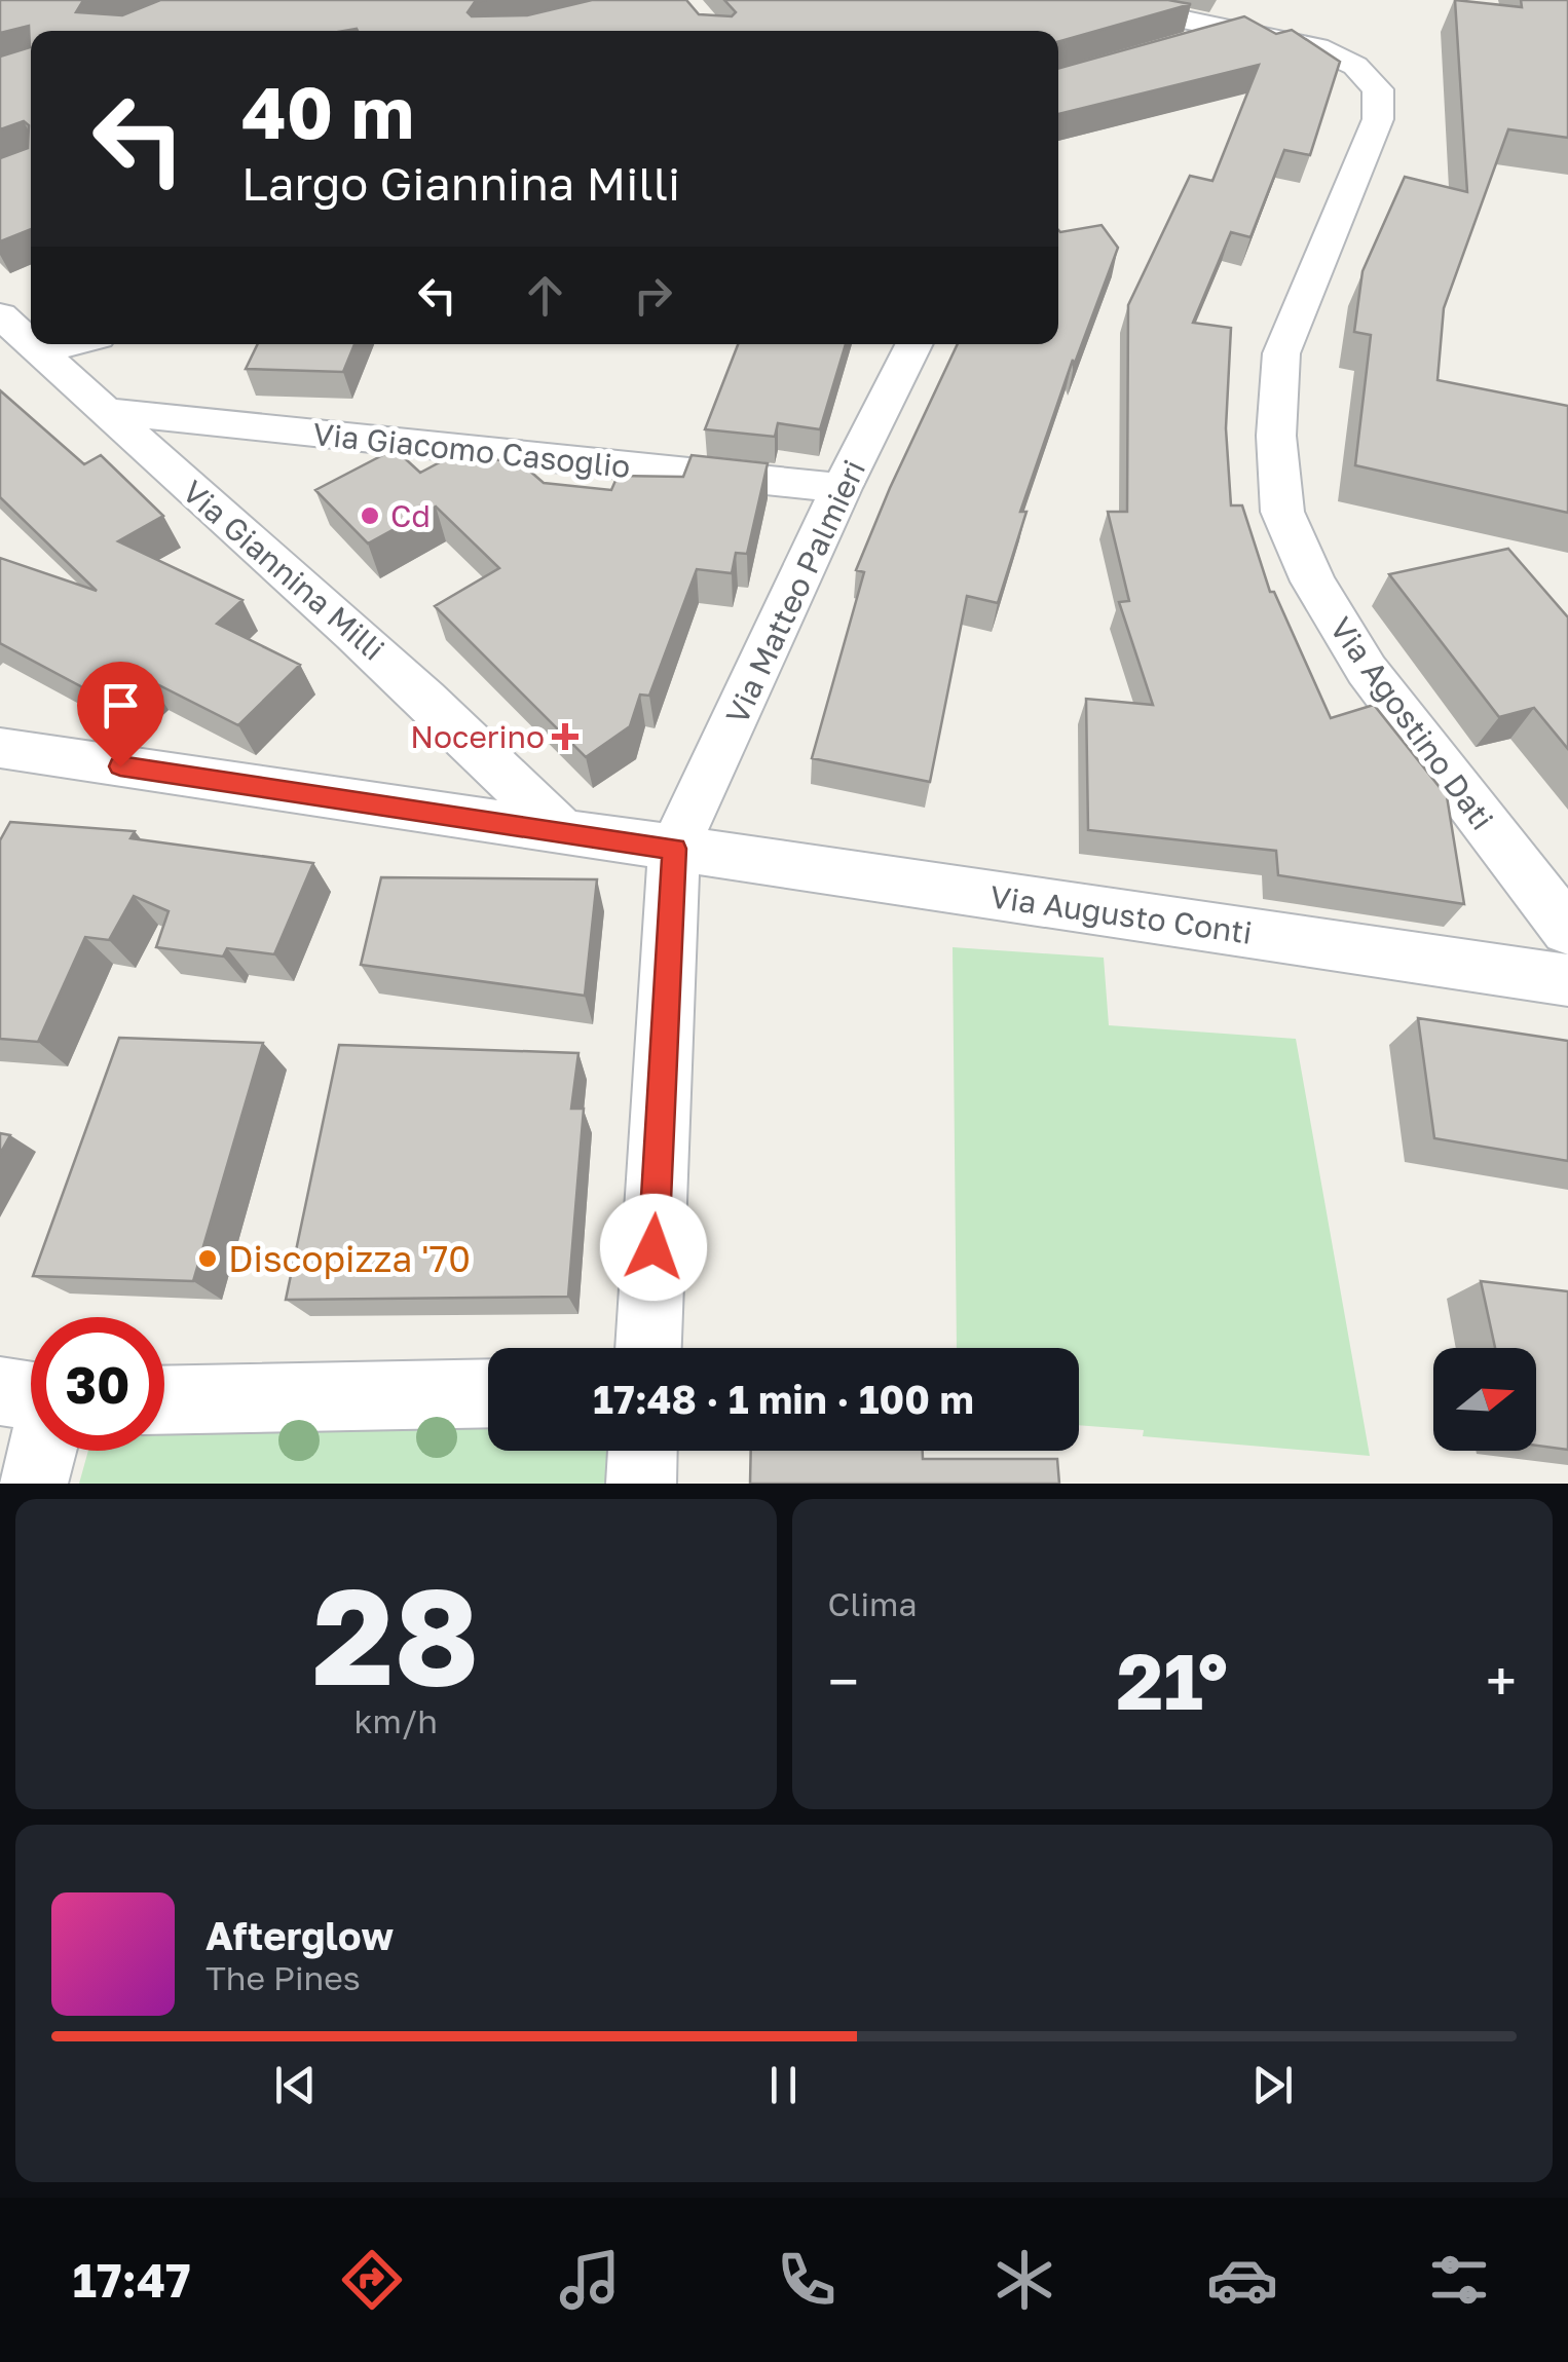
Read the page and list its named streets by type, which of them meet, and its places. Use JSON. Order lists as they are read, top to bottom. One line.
{"streets":{"street":["Via Giacomo Casoglio","Via Giannina Milli","Via Matteo Palmieri","Via Agostino Dati","Via Augusto Conti"]},"crossings":[["Via Giacomo Casoglio","Via Giannina Milli"],["Via Giacomo Casoglio","Via Matteo Palmieri"],["Via Giannina Milli","Via Augusto Conti"],["Via Matteo Palmieri","Via Augusto Conti"]],"places":{"other":["Cd","Discopizza '70"],"health":["Nocerino"]},"north":"right","page":{"turn":["40 m","Largo Giannina Milli"],"limit":"30","trip":"17:48 · 1 min · 100 m","tile":[["28","km/h"],"Clima"],"heat":["−","21°","+"],"song":["Afterglow","The Pines"],"tabs":"17:47"}}
